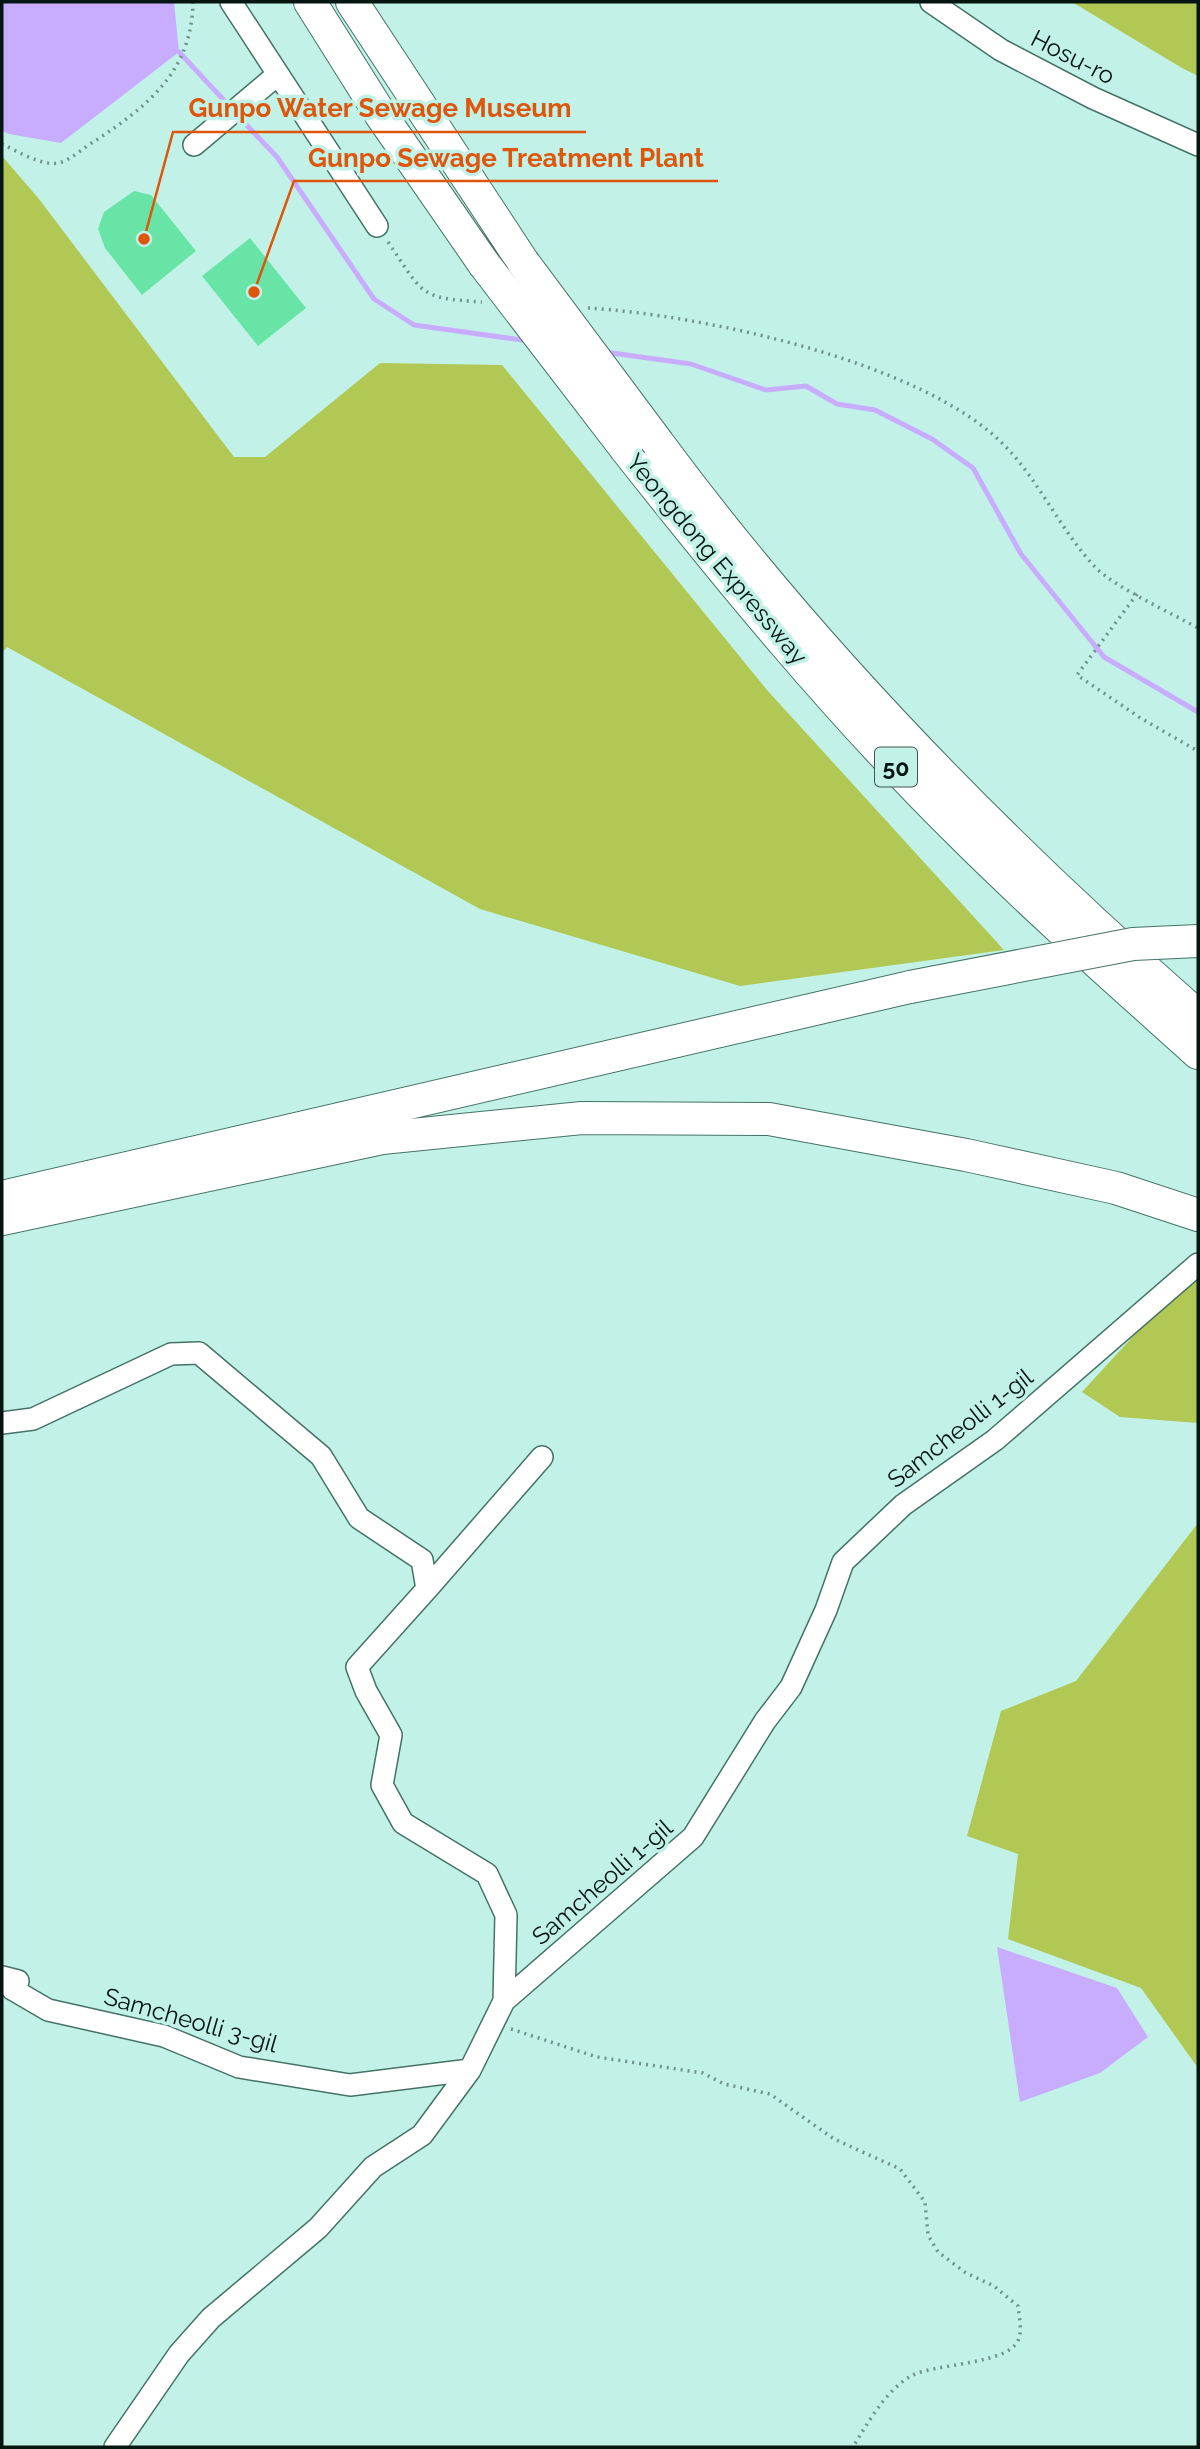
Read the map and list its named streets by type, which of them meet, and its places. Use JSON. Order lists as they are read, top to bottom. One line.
{"streets":{"highway":["Yeongdong Expressway","50"],"street":["Hosu-ro","Samcheolli 1-gil","Samcheolli 3-gil"]},"crossings":[["Samcheolli 1-gil","Samcheolli 3-gil"]],"places":["Gunpo Water Sewage Museum","Gunpo Sewage Treatment Plant"]}
